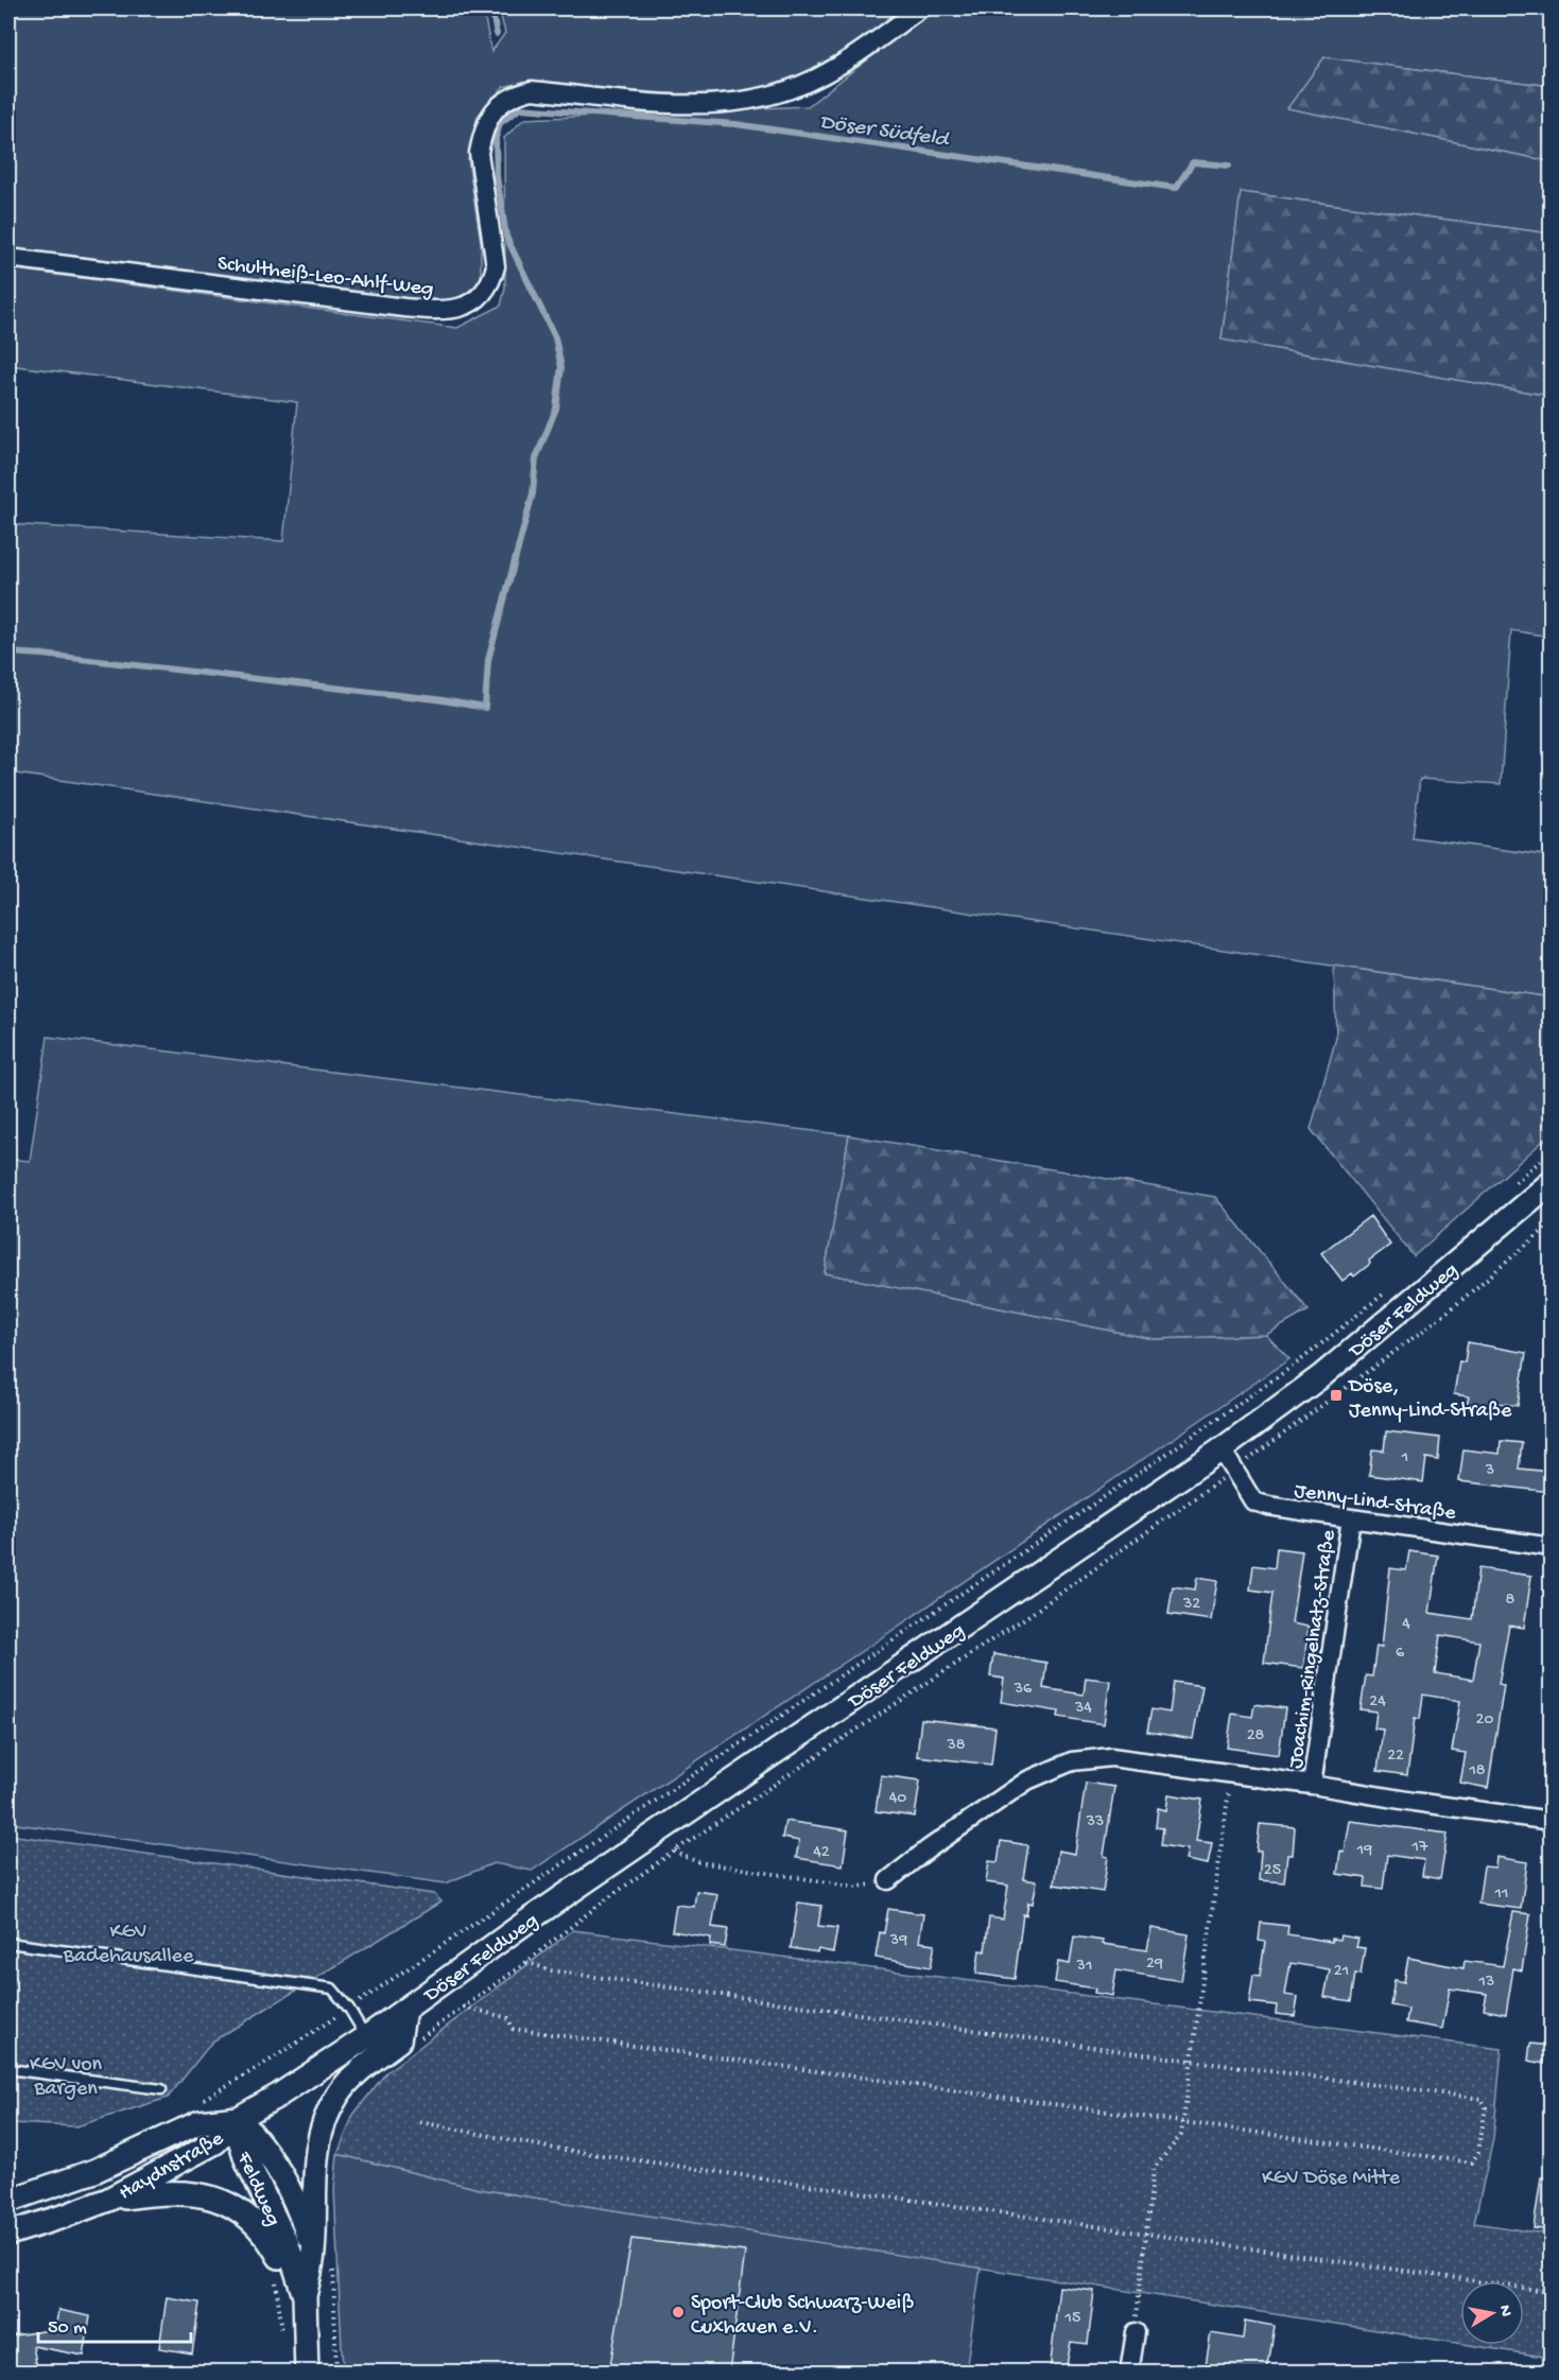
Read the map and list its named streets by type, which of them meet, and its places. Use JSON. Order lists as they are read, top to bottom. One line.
{"streets":{"street":["Schultheiß-Leo-Ahlf-Weg","Döser Feldweg","Jenny-Lind-Straße","Joachim-Ringelnatz-Straße","Haydnstraße","Feldweg"]},"crossings":[["Döser Feldweg","Jenny-Lind-Straße"],["Döser Feldweg","Haydnstraße"],["Döser Feldweg","Feldweg"],["Jenny-Lind-Straße","Joachim-Ringelnatz-Straße"],["Haydnstraße","Feldweg"]],"water":["Döser Südfeld"],"parks":["KGV Badehausallee","KGV von Bargen","KGV Döse Mitte"],"places":{"transit":["Döse, Jenny-Lind-Straße"],"other":["Sport-Club Schwarz-Weiß Cuxhaven e.V."]},"house_numbers":["1","3","8","32","4","6","36","24","34","20","28","38","22","18","40","33","17","19","42","25","11","39","29","31","21","13","15"],"scale_bar":"50 m","north":"right"}
